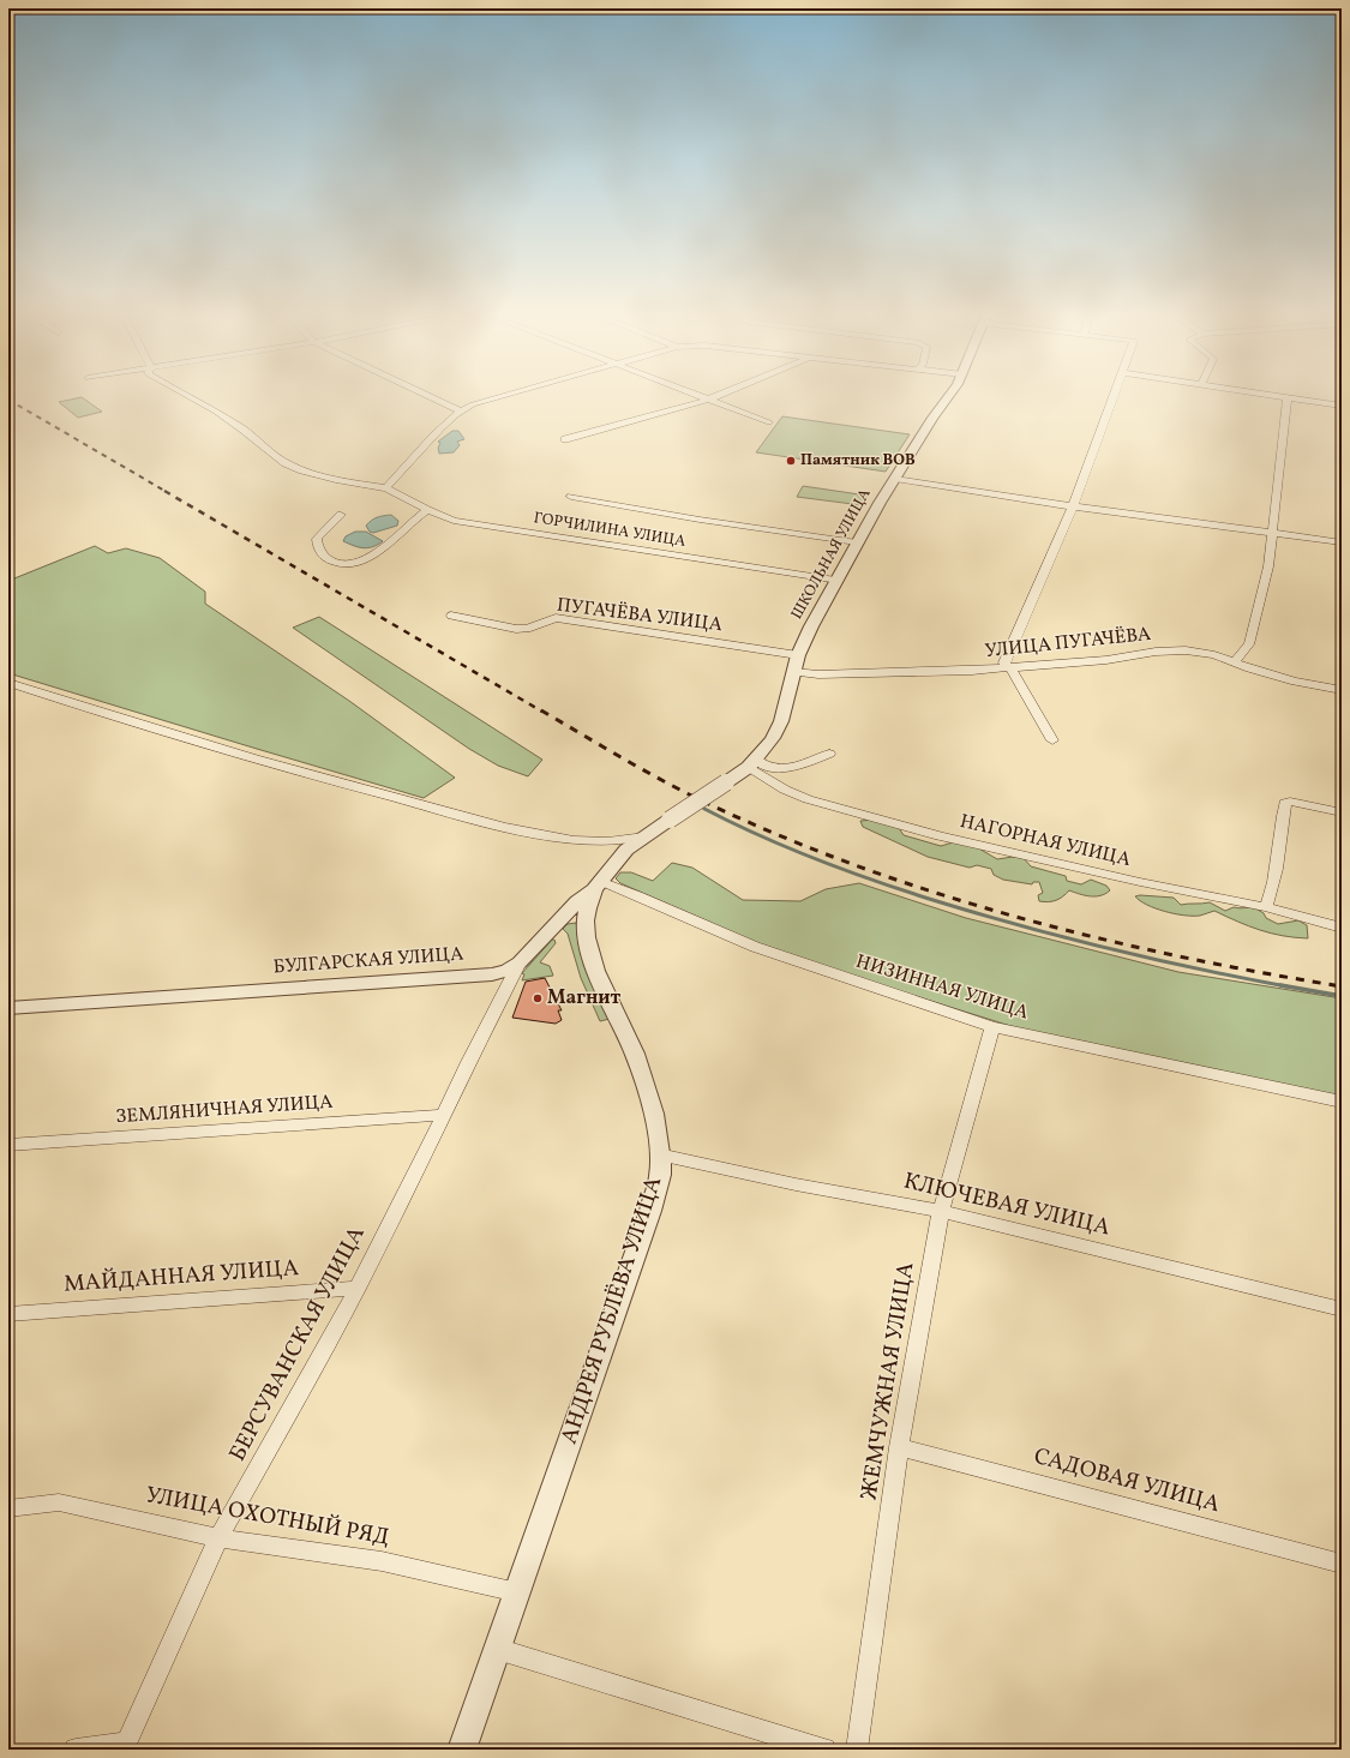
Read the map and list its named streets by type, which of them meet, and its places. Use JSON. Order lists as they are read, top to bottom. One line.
{"streets":{"street":["ГОРЧИЛИНА УЛИЦА","ШКОЛЬНАЯ УЛИЦА","ПУГАЧЁВА УЛИЦА","УЛИЦА ПУГАЧЁВА","НАГОРНАЯ УЛИЦА","БУЛГАРСКАЯ УЛИЦА","НИЗИННАЯ УЛИЦА","ЗЕМЛЯНИЧНАЯ УЛИЦА","КЛЮЧЕВАЯ УЛИЦА","МАЙДАННАЯ УЛИЦА","АНДРЕЯ РУБЛЁВА УЛИЦА","БЕРСУВАНСКАЯ УЛИЦА","ЖЕМЧУЖНАЯ УЛИЦА","САДОВАЯ УЛИЦА","УЛИЦА ОХОТНЫЙ РЯД"]},"crossings":[["ГОРЧИЛИНА УЛИЦА","ШКОЛЬНАЯ УЛИЦА"],["ШКОЛЬНАЯ УЛИЦА","ПУГАЧЁВА УЛИЦА"],["ШКОЛЬНАЯ УЛИЦА","УЛИЦА ПУГАЧЁВА"],["ШКОЛЬНАЯ УЛИЦА","НАГОРНАЯ УЛИЦА"],["ШКОЛЬНАЯ УЛИЦА","БУЛГАРСКАЯ УЛИЦА"],["БУЛГАРСКАЯ УЛИЦА","НИЗИННАЯ УЛИЦА"],["БУЛГАРСКАЯ УЛИЦА","АНДРЕЯ РУБЛЁВА УЛИЦА"],["БУЛГАРСКАЯ УЛИЦА","БЕРСУВАНСКАЯ УЛИЦА"],["НИЗИННАЯ УЛИЦА","АНДРЕЯ РУБЛЁВА УЛИЦА"],["НИЗИННАЯ УЛИЦА","ЖЕМЧУЖНАЯ УЛИЦА"],["ЗЕМЛЯНИЧНАЯ УЛИЦА","БЕРСУВАНСКАЯ УЛИЦА"],["КЛЮЧЕВАЯ УЛИЦА","АНДРЕЯ РУБЛЁВА УЛИЦА"],["КЛЮЧЕВАЯ УЛИЦА","ЖЕМЧУЖНАЯ УЛИЦА"],["МАЙДАННАЯ УЛИЦА","БЕРСУВАНСКАЯ УЛИЦА"],["АНДРЕЯ РУБЛЁВА УЛИЦА","УЛИЦА ОХОТНЫЙ РЯД"],["БЕРСУВАНСКАЯ УЛИЦА","УЛИЦА ОХОТНЫЙ РЯД"],["ЖЕМЧУЖНАЯ УЛИЦА","САДОВАЯ УЛИЦА"]],"places":["Памятник ВОВ","Магнит"]}
